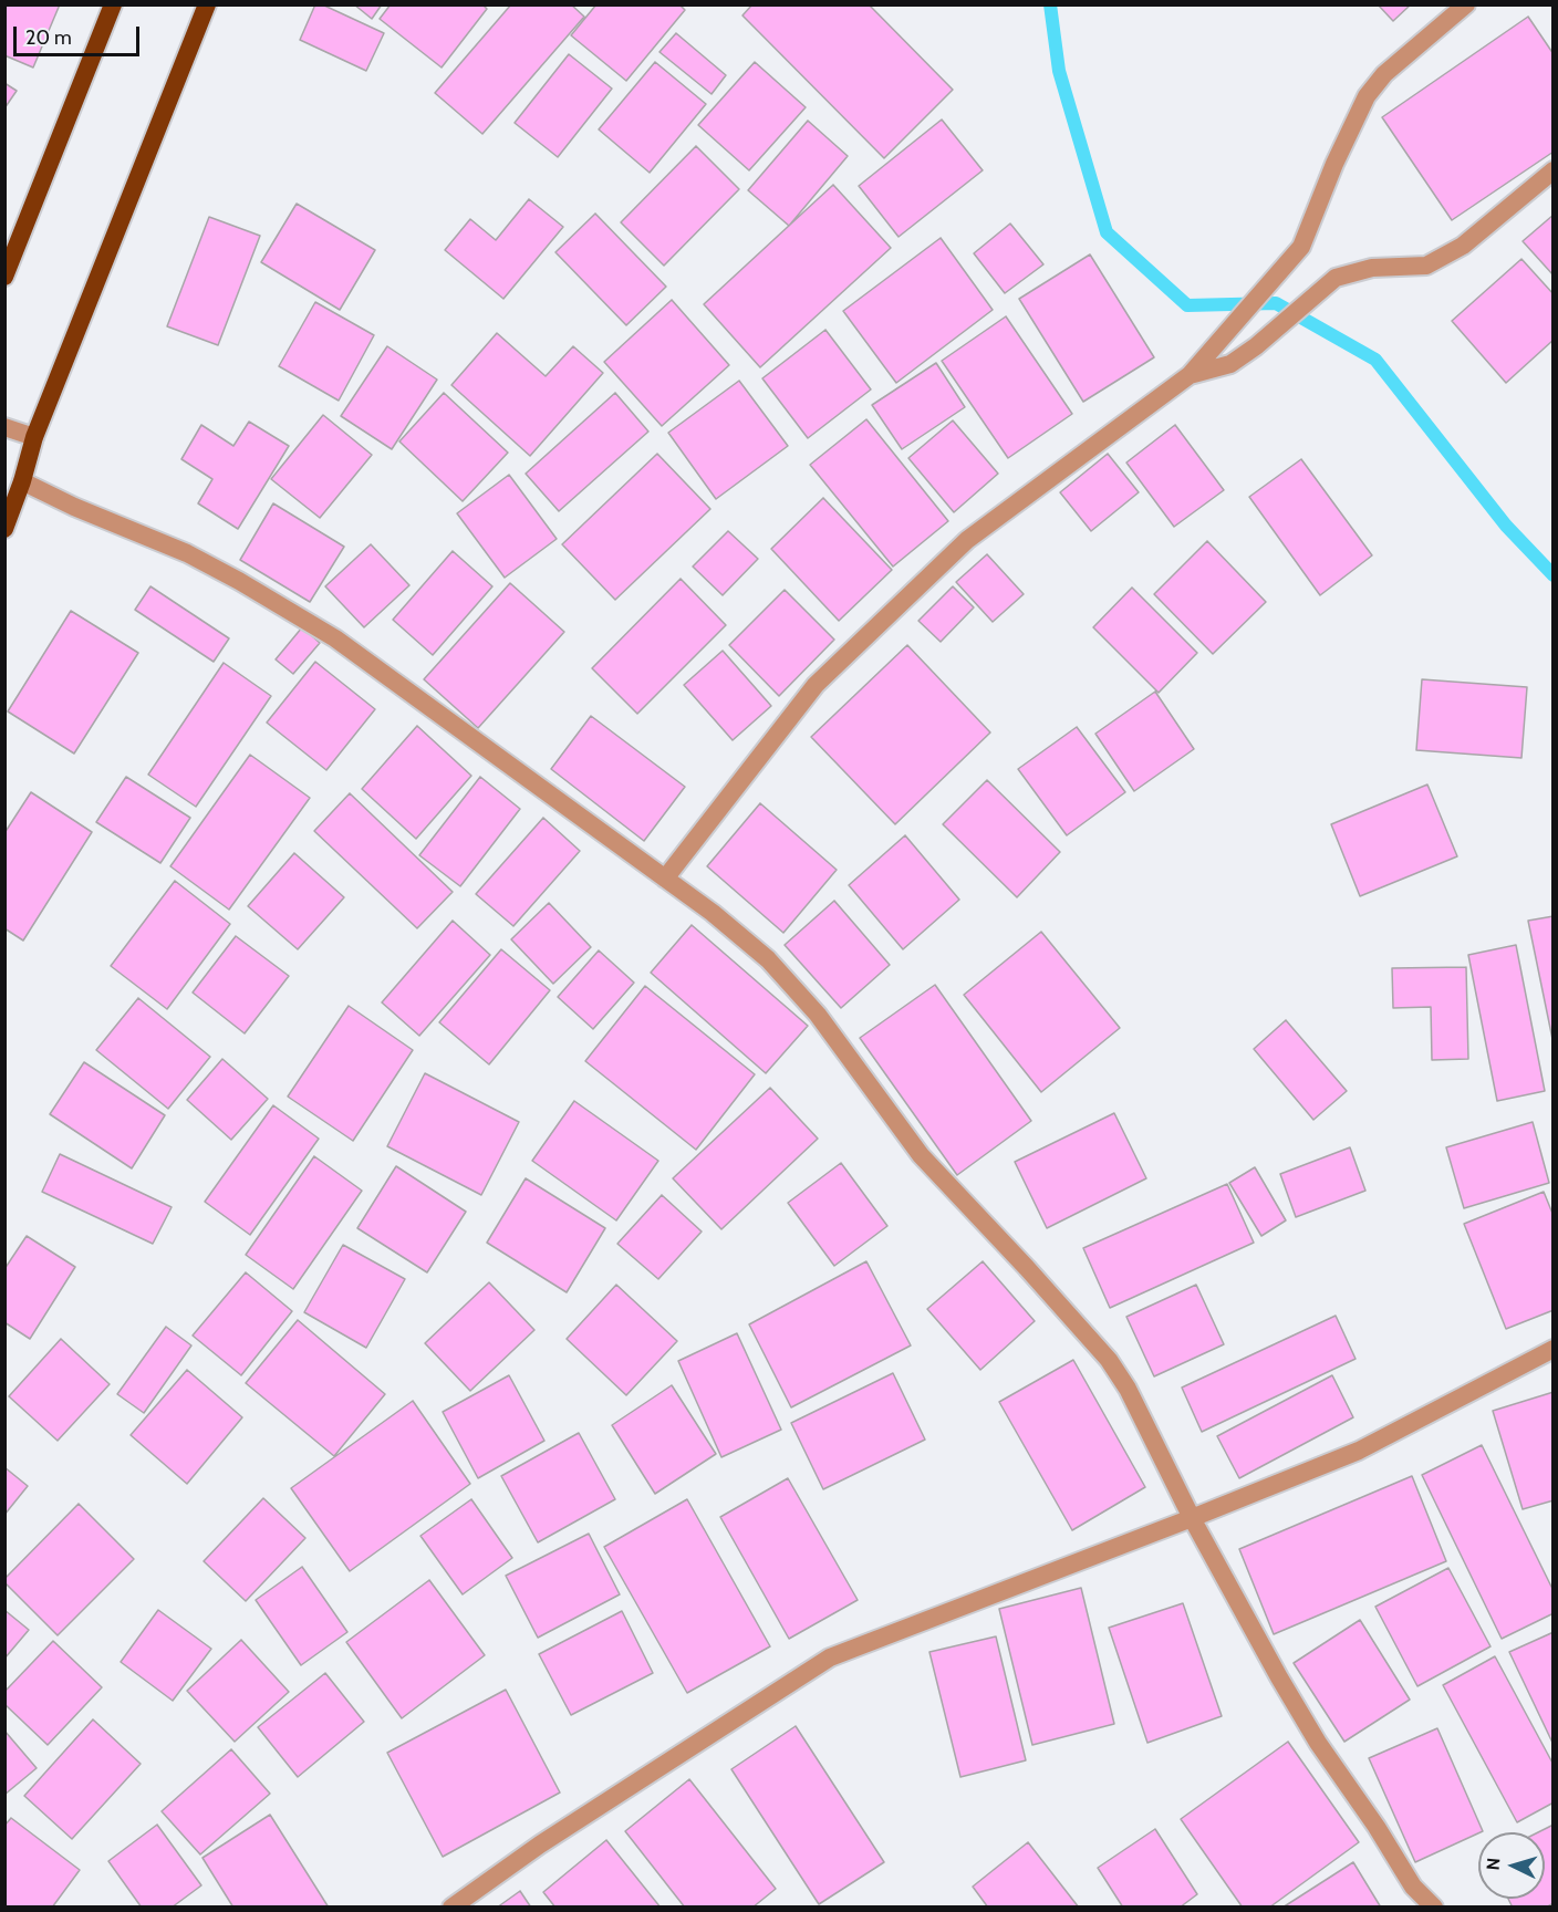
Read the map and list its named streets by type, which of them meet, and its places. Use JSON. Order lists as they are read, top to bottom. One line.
{"scale_bar":"20 m","north":"left"}
